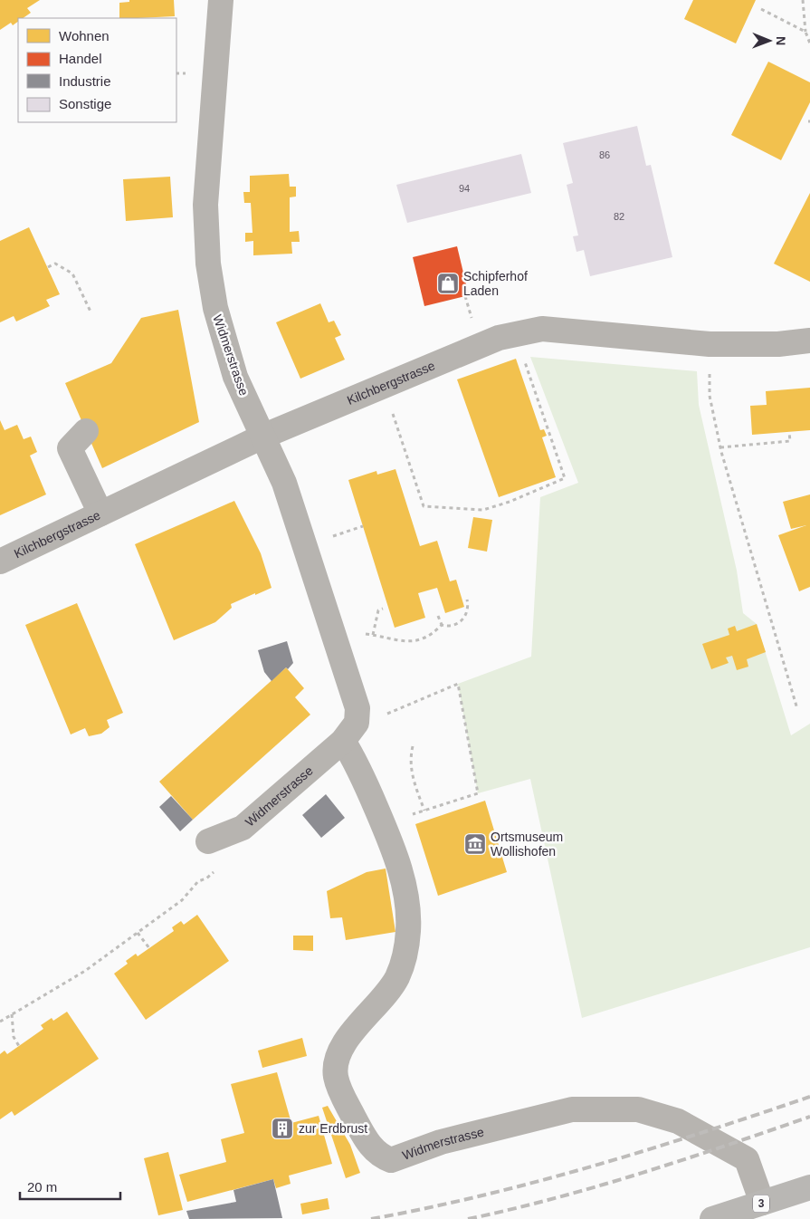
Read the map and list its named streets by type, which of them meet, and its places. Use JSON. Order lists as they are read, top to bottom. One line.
{"streets":{"main road":["3"],"street":["Widmerstrasse","Kilchbergstrasse"]},"crossings":[["Widmerstrasse","Kilchbergstrasse"],["Widmerstrasse","3"]],"places":{"shop":["Schipferhof Laden"],"museum":["Ortsmuseum Wollishofen"],"building":["zur Erdbrust"]},"house_numbers":["86","94","82"],"legend":["Wohnen","Handel","Industrie","Sonstige"],"scale_bar":"20 m","north":"right"}
